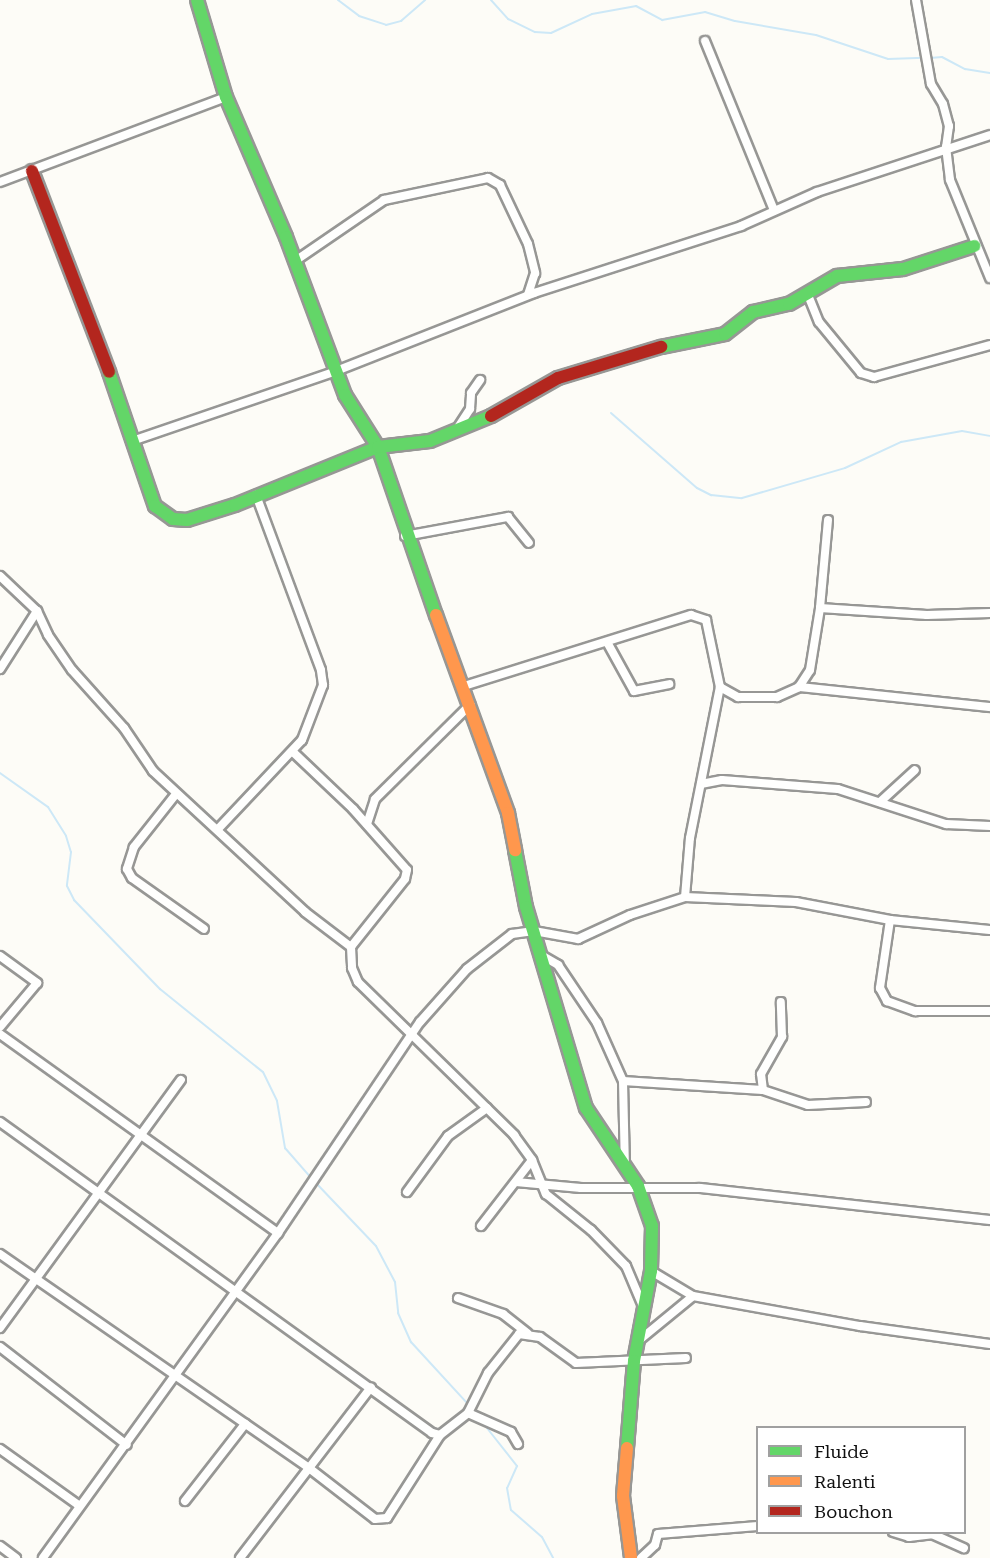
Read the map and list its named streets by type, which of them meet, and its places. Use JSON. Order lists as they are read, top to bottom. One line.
{"legend":["Fluide","Ralenti","Bouchon"]}
